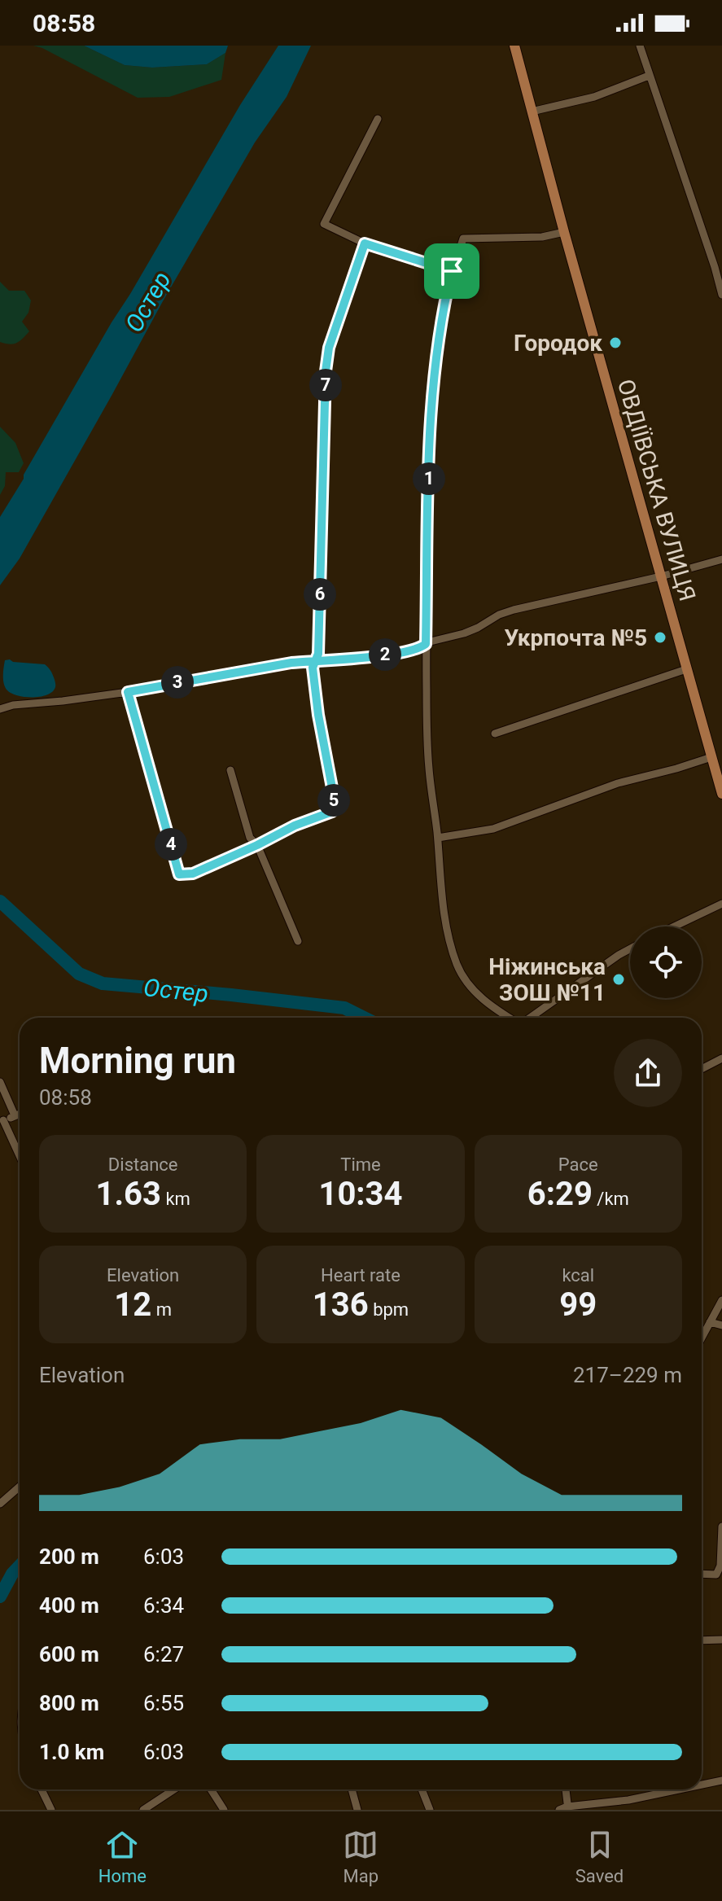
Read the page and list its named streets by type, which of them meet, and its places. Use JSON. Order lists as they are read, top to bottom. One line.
{"streets":{"main road":["ОВДІЇВСЬКА ВУЛИЦЯ"]},"water":["Остер"],"places":["Городок","Укрпочта №5","Ніжинська ЗОШ №11"],"page":{"status":"08:58","pins":["7","1","6","2","3","5","4"],"heading":["Morning run","08:58"],"stats":[["Distance","1.63 km"],["Time","10:34"],["Pace","6:29 /km"],["Elevation","12 m"],["Heart rate","136 bpm"],["kcal","99"]],"chart":["Elevation","217–229 m"],"list":[{"name":"200 m","note":"6:03"},{"name":"400 m","note":"6:34"},{"name":"600 m","note":"6:27"},{"name":"800 m","note":"6:55"},{"name":"1.0 km","note":"6:03"}],"tabs":["Home","Map","Saved"]}}
